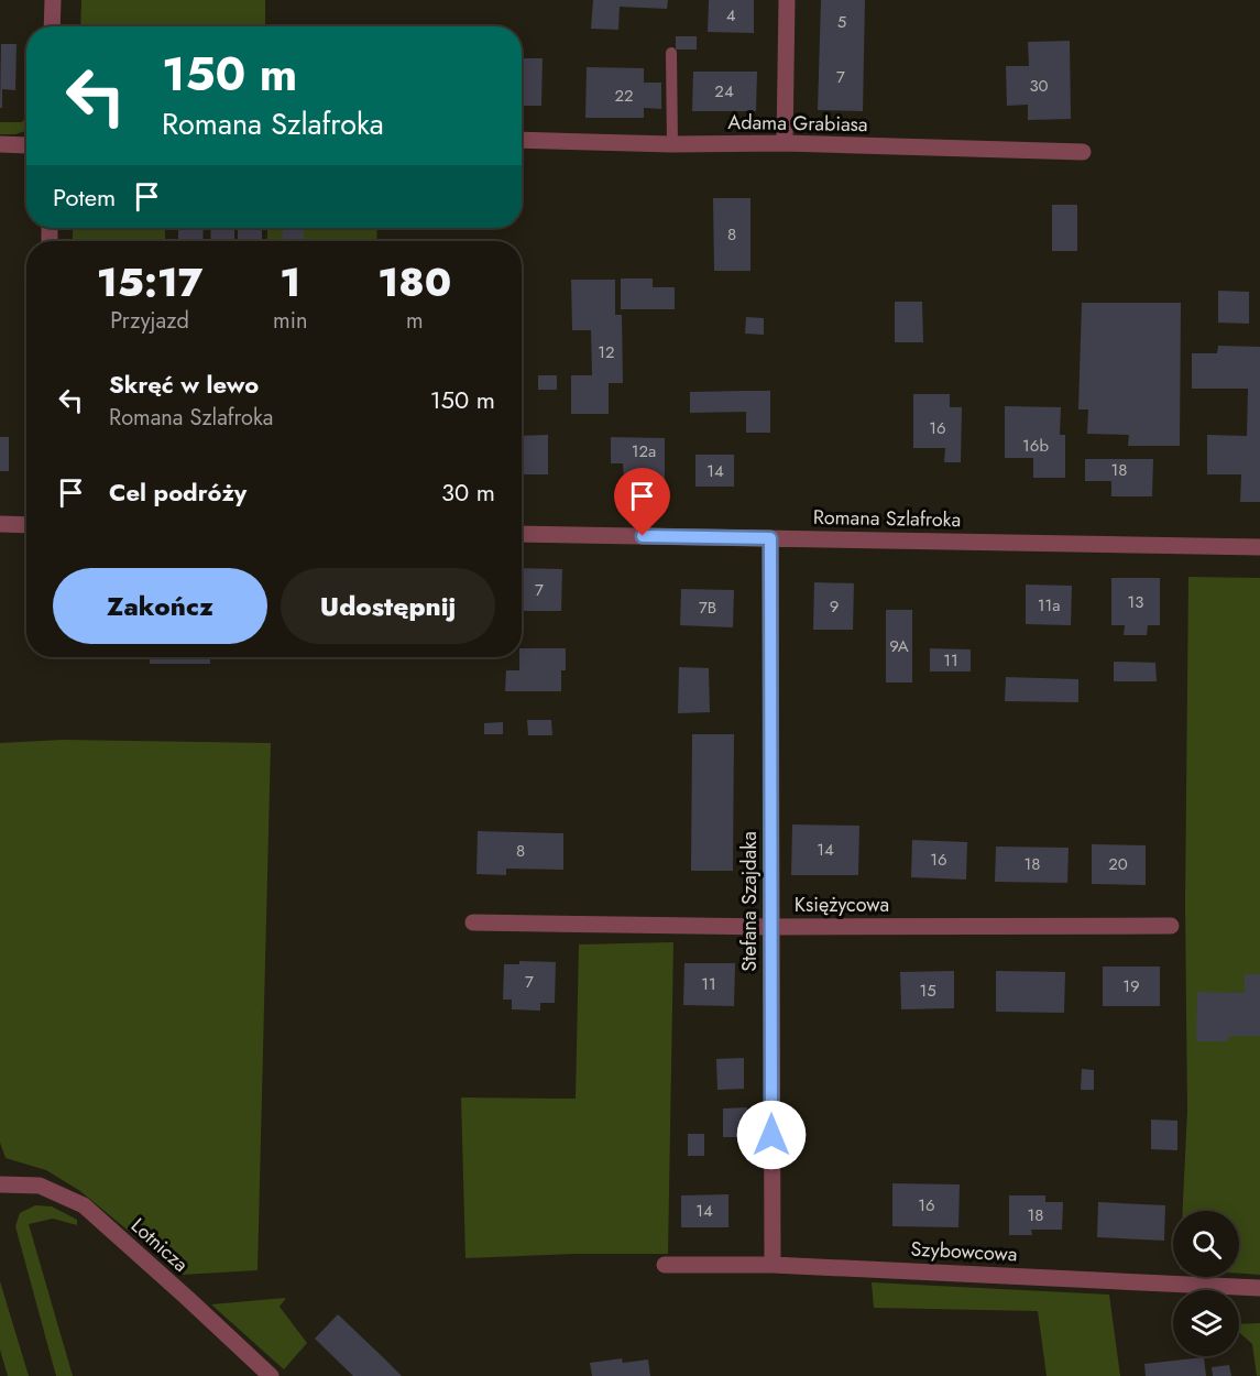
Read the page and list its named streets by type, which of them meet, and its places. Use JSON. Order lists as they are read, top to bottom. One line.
{"streets":{"street":["Adama Grabiasa","Romana Szlafroka","Stefana Szajdaka","Księżycowa","Lotnicza","Szybowcowa"]},"crossings":[["Romana Szlafroka","Stefana Szajdaka"],["Stefana Szajdaka","Księżycowa"],["Stefana Szajdaka","Szybowcowa"]],"house_numbers":["4","5","7","30","24","22","8","12","16","16b","12a","18","14","7","13","11a","9","7B","9A","11","14","8","16","18","20","7","11","19","15","16","14","18"],"page":{"turn":["150 m","Romana Szlafroka"],"then":"Potem","eta":["15:17","Przyjazd","1","min","180","m"],"list":[{"name":"Skręć w lewo","note":"Romana Szlafroka","value":"150 m"},{"name":"Cel podróży","value":"30 m"}],"buttons":["Zakończ","Udostępnij"]}}
